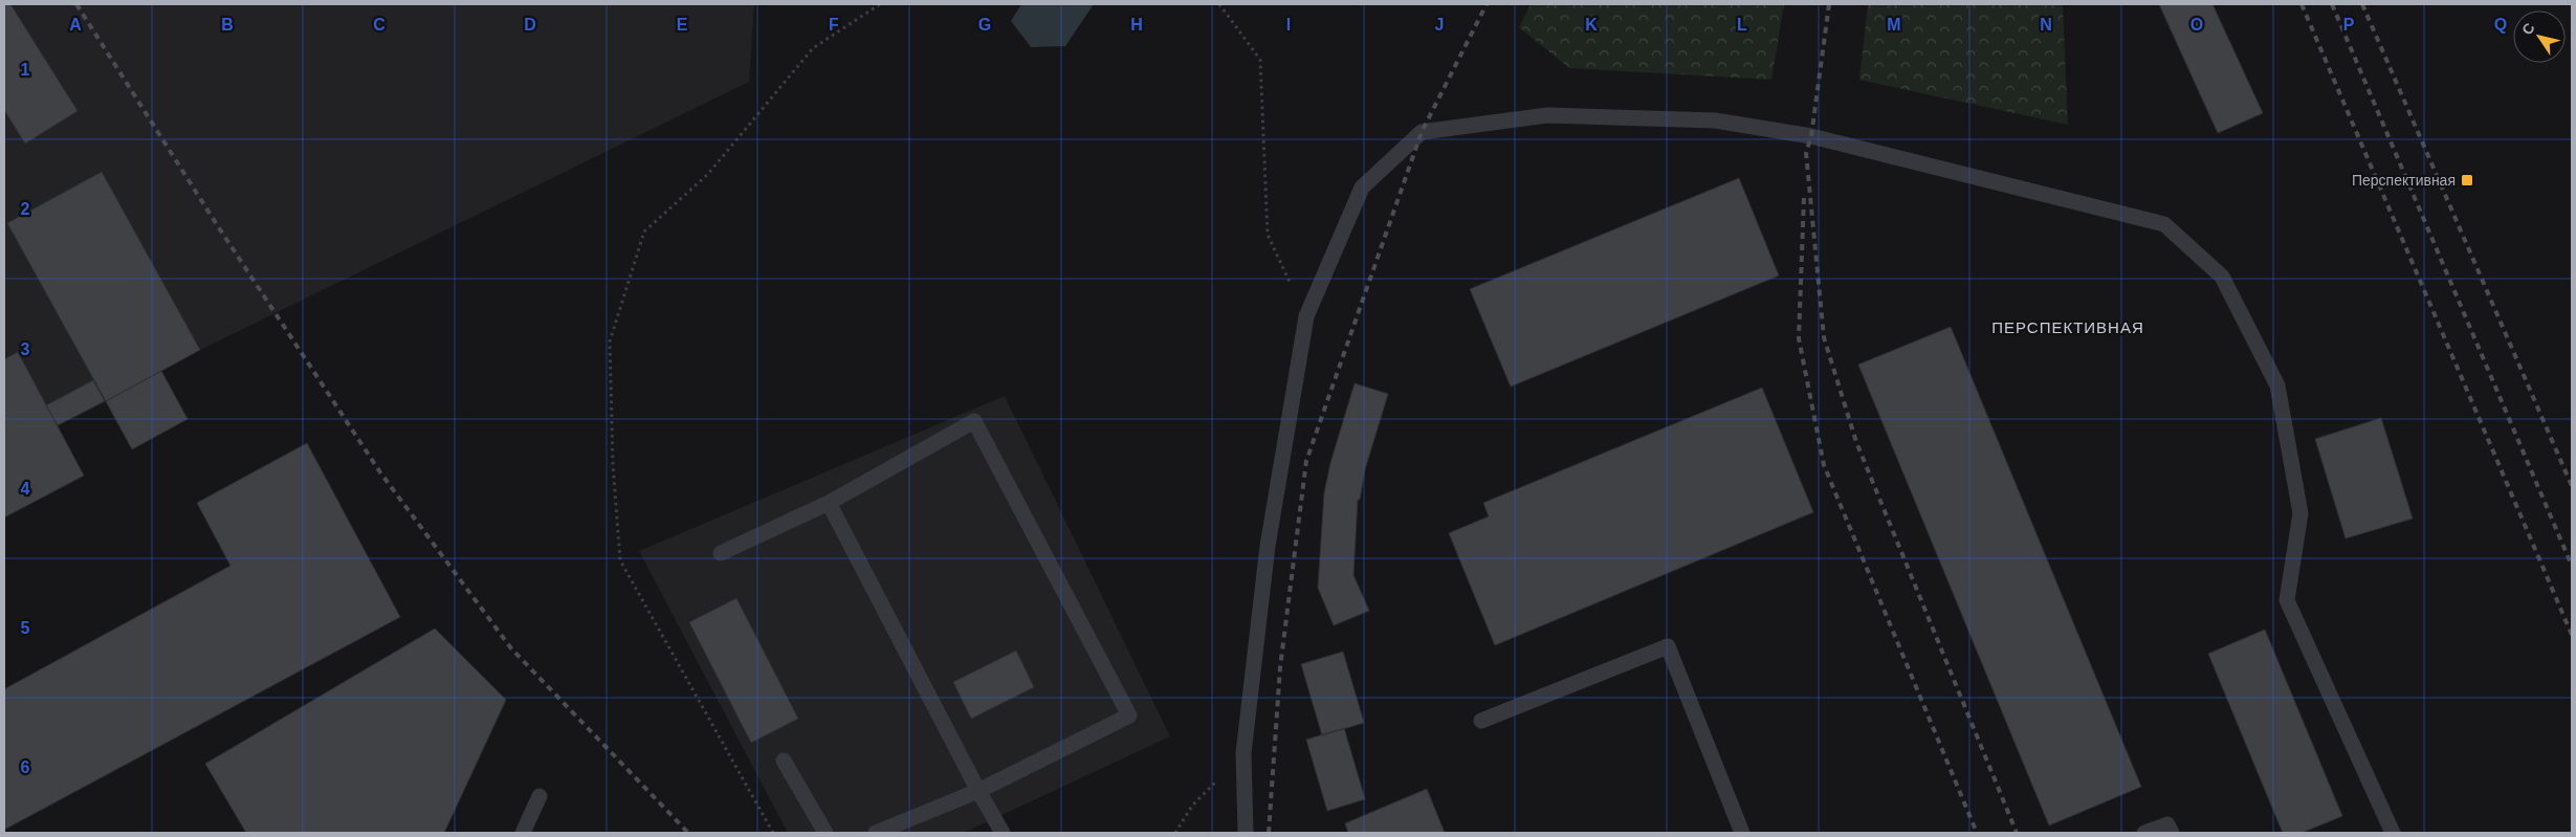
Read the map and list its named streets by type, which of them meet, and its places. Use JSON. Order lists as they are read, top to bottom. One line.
{"districts":["ПЕРСПЕКТИВНАЯ"],"places":{"transit":["Перспективная"]},"north":"top left","grid":{"columns":["A","B","C","D","E","F","G","H","I","J","K","L","M","N","O","P","Q"],"rows":["1","2","3","4","5","6"]}}
